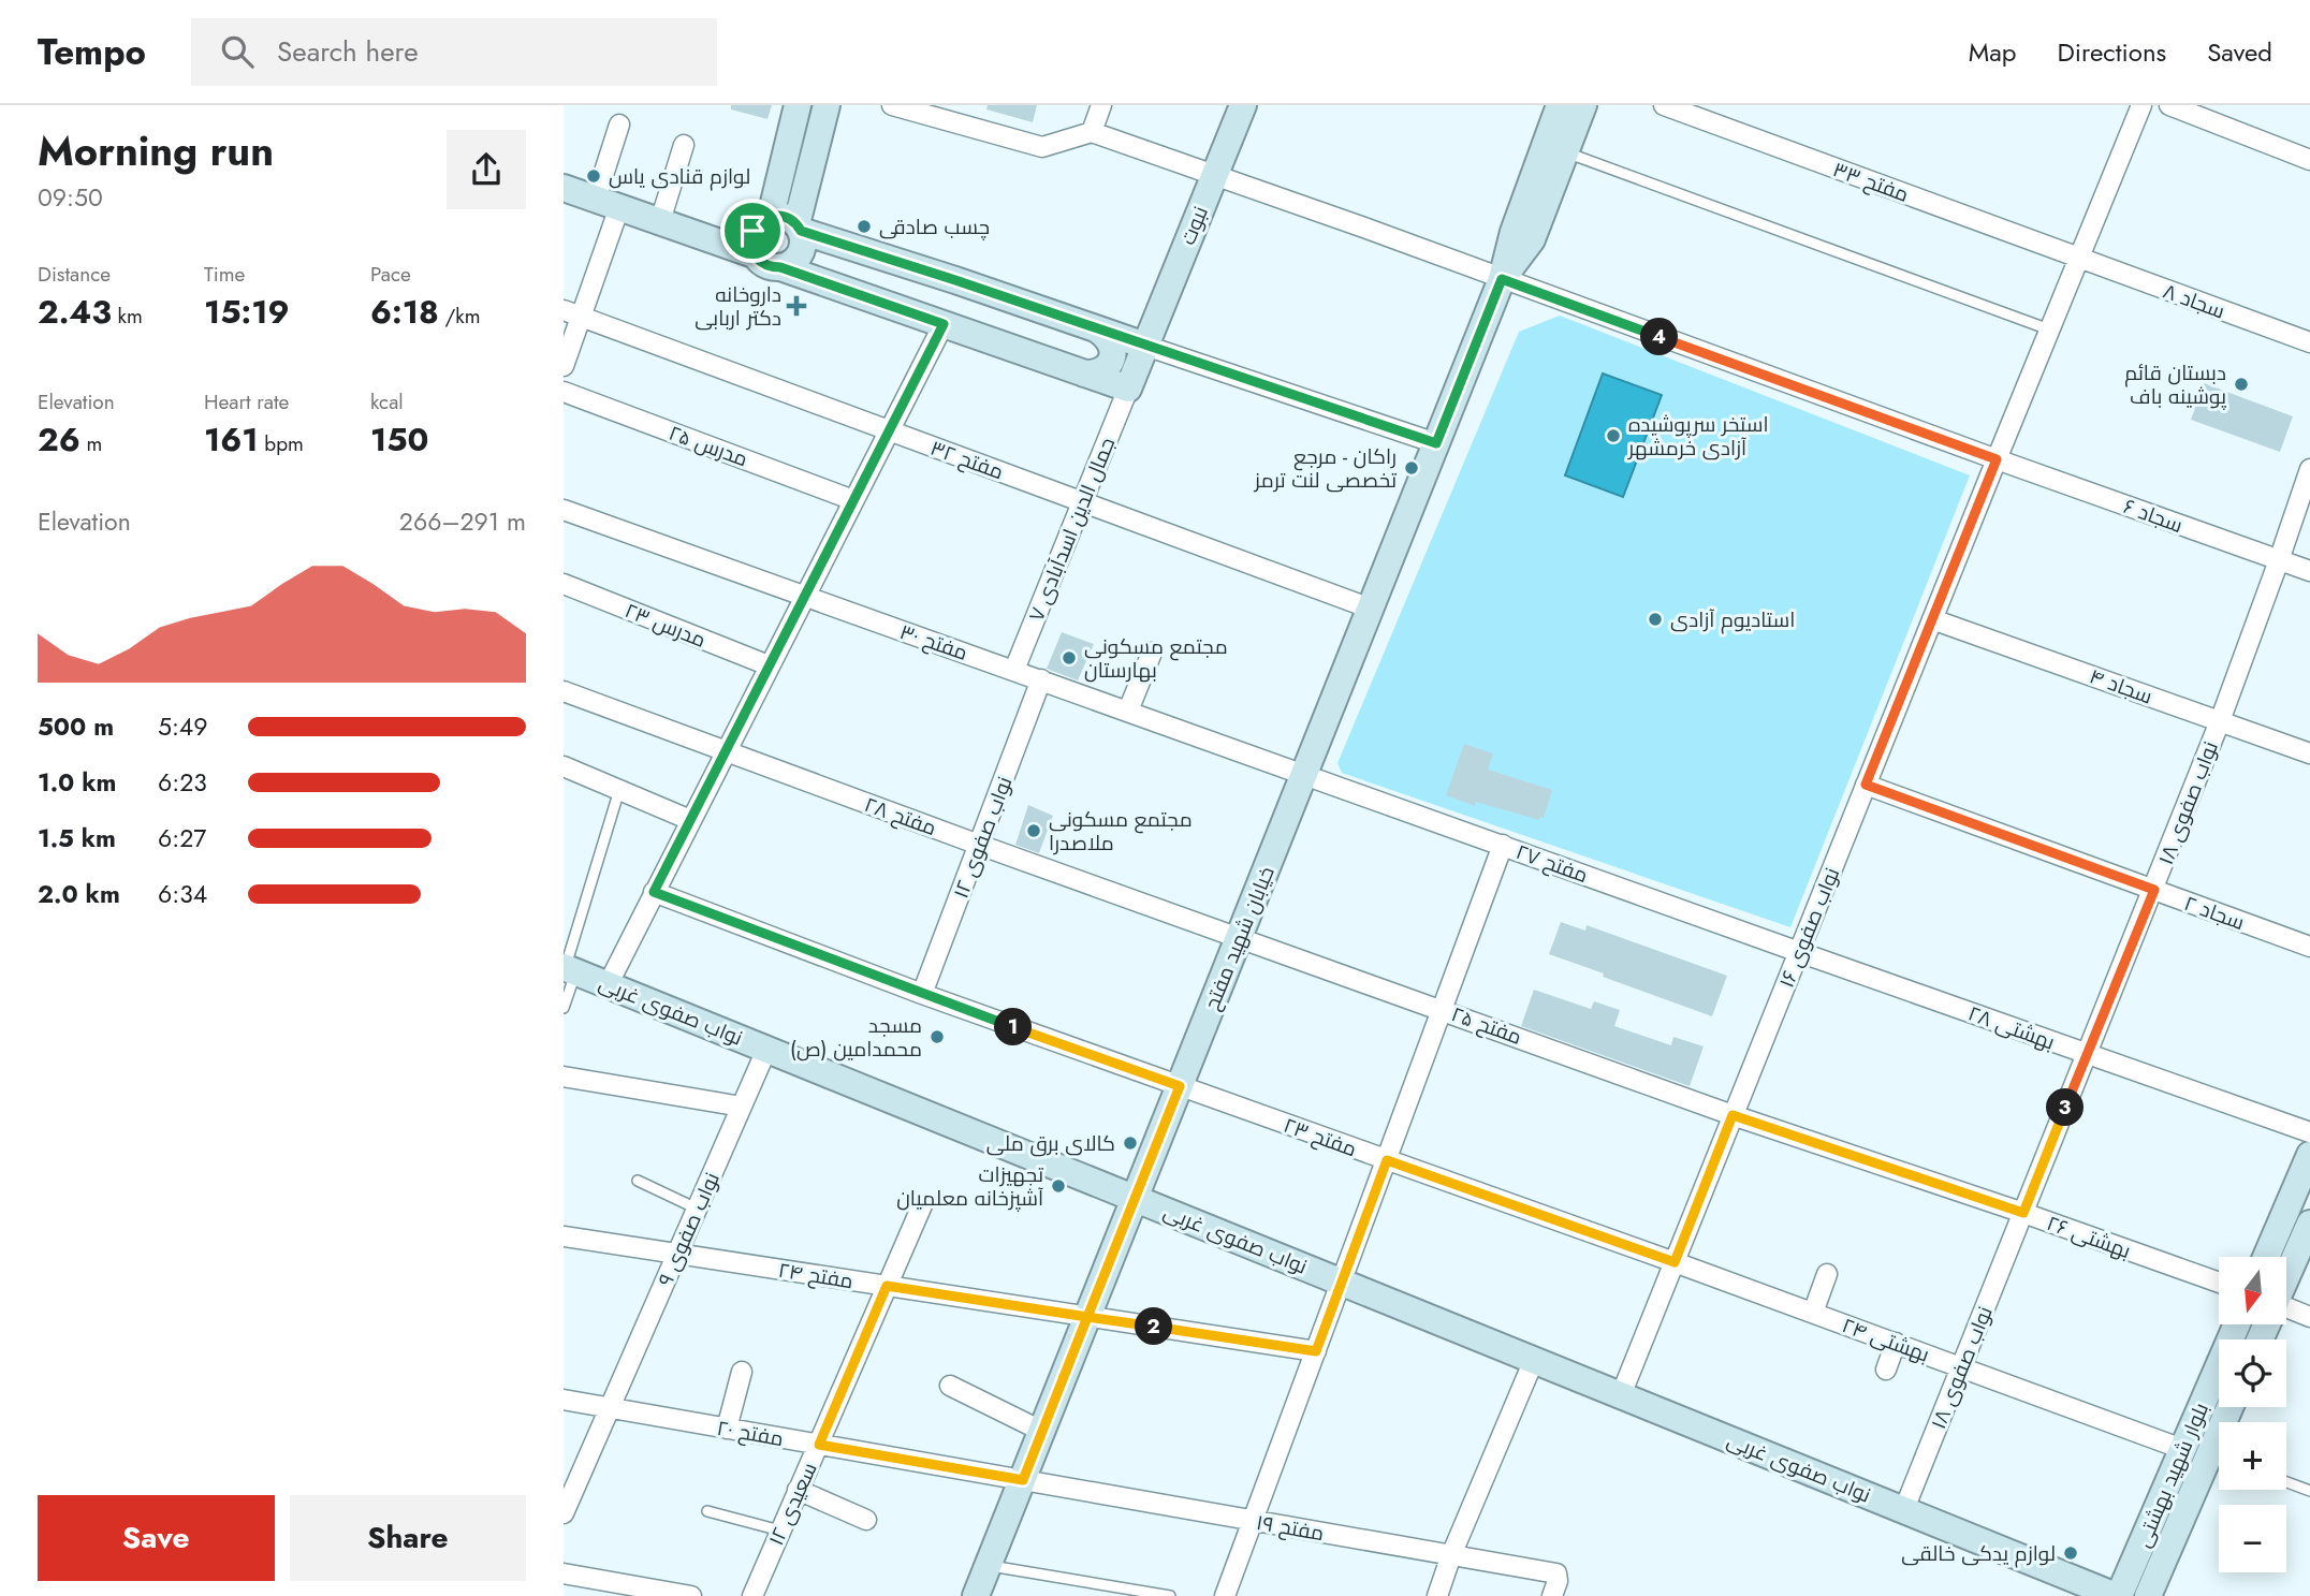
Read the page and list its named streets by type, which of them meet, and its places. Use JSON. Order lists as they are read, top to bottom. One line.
{"streets":{"street":["مفتح ۳۳","نبوت","سجاد ۸","مدرس ۲۵","مفتح ۳۲","سجاد ۶","جمال الدین اسدآبادی ۷","مدرس ۲۳","مفتح ۳۰","سجاد ۴","نواب صفوی ۱۸","مفتح ۲۸","نواب صفوی ۱۲","مفتح ۲۷","سجاد ۲","نواب صفوی ۱۶","خیابان شهید مفتح","نواب صفوی غربی","مفتح ۲۵","بهشتی ۲۸","مفتح ۲۳","نواب صفوی ۹","بهشتی ۲۶","مفتح ۲۴","بهشتی ۲۴","مفتح ۲۰","بلوار شهید بهشتی","سعیدی ۱۲","مفتح ۱۹"]},"crossings":[["مفتح ۳۳","سجاد ۸"],["مفتح ۳۳","نواب صفوی ۱۶"],["نبوت","سجاد ۶"],["نبوت","جمال الدین اسدآبادی ۷"],["سجاد ۸","نواب صفوی ۱۶"],["مفتح ۳۲","جمال الدین اسدآبادی ۷"],["مفتح ۳۲","خیابان شهید مفتح"],["سجاد ۶","نواب صفوی ۱۸"],["سجاد ۶","نواب صفوی ۱۶"],["سجاد ۶","خیابان شهید مفتح"],["جمال الدین اسدآبادی ۷","مفتح ۳۰"],["مفتح ۳۰","نواب صفوی ۱۲"],["مفتح ۳۰","مفتح ۲۷"],["مفتح ۳۰","خیابان شهید مفتح"],["سجاد ۴","نواب صفوی ۱۸"],["سجاد ۴","نواب صفوی ۱۶"],["نواب صفوی ۱۸","سجاد ۲"],["نواب صفوی ۱۸","نواب صفوی غربی"],["نواب صفوی ۱۸","بهشتی ۲۸"],["نواب صفوی ۱۸","بهشتی ۲۶"],["نواب صفوی ۱۸","بهشتی ۲۴"],["مفتح ۲۸","نواب صفوی ۱۲"],["مفتح ۲۸","خیابان شهید مفتح"],["مفتح ۲۸","مفتح ۲۵"],["نواب صفوی ۱۲","مفتح ۲۳"],["مفتح ۲۷","نواب صفوی ۱۶"],["مفتح ۲۷","خیابان شهید مفتح"],["مفتح ۲۷","بهشتی ۲۸"],["سجاد ۲","نواب صفوی ۱۶"],["نواب صفوی ۱۶","نواب صفوی غربی"],["نواب صفوی ۱۶","مفتح ۲۵"],["نواب صفوی ۱۶","بهشتی ۲۸"],["نواب صفوی ۱۶","مفتح ۲۳"],["نواب صفوی ۱۶","بهشتی ۲۶"],["نواب صفوی ۱۶","بهشتی ۲۴"],["خیابان شهید مفتح","نواب صفوی غربی"],["خیابان شهید مفتح","مفتح ۲۵"],["خیابان شهید مفتح","مفتح ۲۳"],["خیابان شهید مفتح","مفتح ۲۴"],["خیابان شهید مفتح","مفتح ۲۰"],["خیابان شهید مفتح","مفتح ۱۹"],["نواب صفوی غربی","نواب صفوی ۹"],["نواب صفوی غربی","بلوار شهید بهشتی"],["مفتح ۲۵","بهشتی ۲۶"],["مفتح ۲۳","بهشتی ۲۴"],["نواب صفوی ۹","مفتح ۲۴"],["نواب صفوی ۹","مفتح ۲۰"],["مفتح ۲۴","سعیدی ۱۲"],["بهشتی ۲۴","بلوار شهید بهشتی"],["مفتح ۲۰","سعیدی ۱۲"],["مفتح ۲۰","مفتح ۱۹"]],"places":{"other":["لوازم قنادی یاس","چسب صادقی","دبستان قائم پوشینه باف","استخر سرپوشیده آزادی خرمشهر","راکان - مرجع تخصصی لنت ترمز","استادیوم آزادی","مجتمع مسکونی بهارستان","مجتمع مسکونی ملاصدرا","مسجد محمدامین (ص)","کالای برق ملی","تجهيزات آشپزخانه معلمیان","لوازم یدکی خالقی"],"health":["داروخانه دکتر اربابی"]},"north":"bottom","page":{"header":"Tempo","search":"Search here","nav":["Map","Directions","Saved"],"heading":["Morning run","09:50"],"stats":[["Distance","2.43 km"],["Time","15:19"],["Pace","6:18 /km"],["Elevation","26 m"],["Heart rate","161 bpm"],["kcal","150"]],"pins":["4","1","3","2"],"chart":["Elevation","266–291 m"],"list":[{"name":"500 m","note":"5:49"},{"name":"1.0 km","note":"6:23"},{"name":"1.5 km","note":"6:27"},{"name":"2.0 km","note":"6:34"}],"map_buttons":["+","−"],"buttons":["Save","Share"]}}
